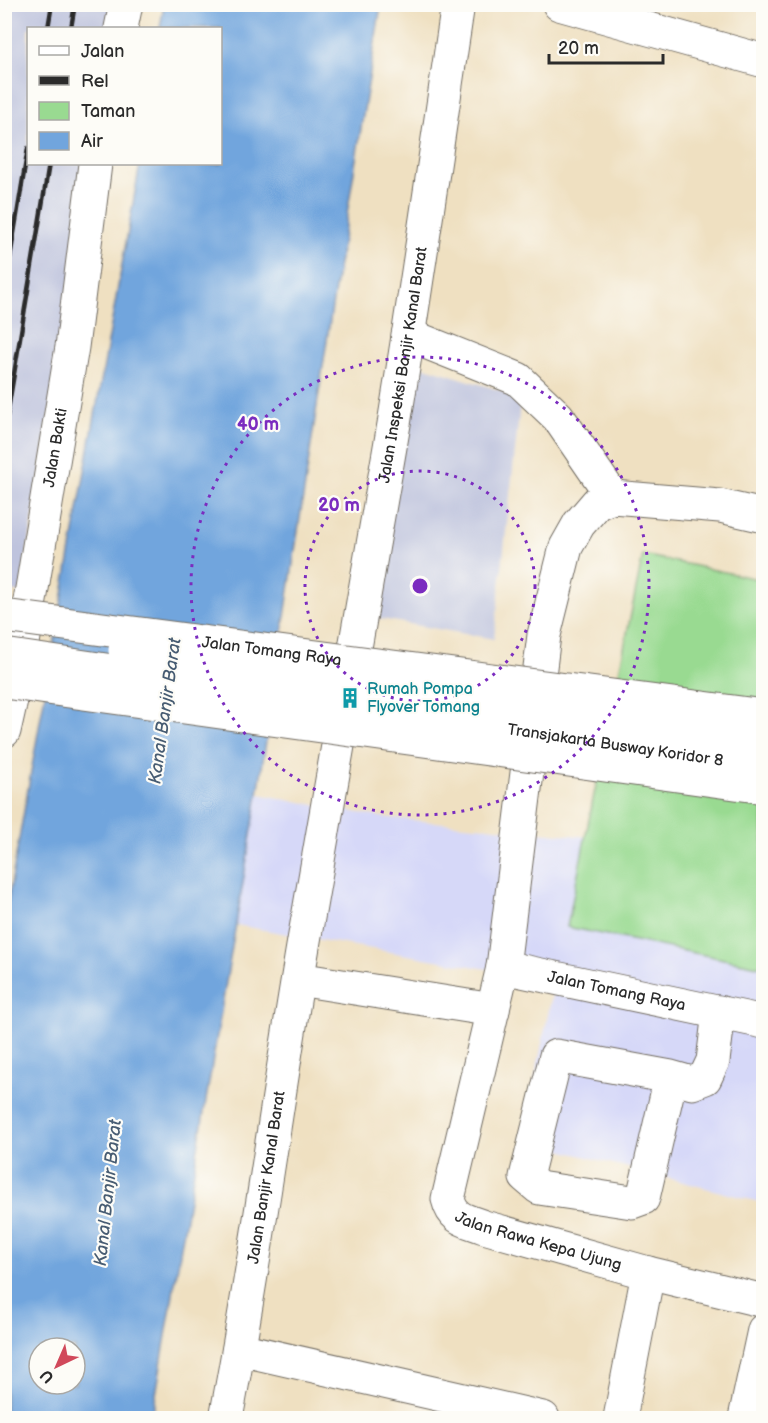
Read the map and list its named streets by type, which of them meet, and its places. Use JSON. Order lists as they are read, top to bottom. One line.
{"streets":{"street":["Jalan Inspeksi Banjir Kanal Barat","Jalan Bakti","Jalan Tomang Raya","Transjakarta Busway Koridor 8","Jalan Banjir Kanal Barat","Jalan Rawa Kepa Ujung"]},"crossings":[["Jalan Inspeksi Banjir Kanal Barat","Jalan Banjir Kanal Barat"],["Jalan Tomang Raya","Jalan Rawa Kepa Ujung"]],"water":["Kanal Banjir Barat"],"places":{"building":["Rumah Pompa Flyover Tomang"]},"legend":["Jalan","Rel","Taman","Air"],"scale_bar":"20 m","north":"bottom left","rings":["40 m","20 m"]}
